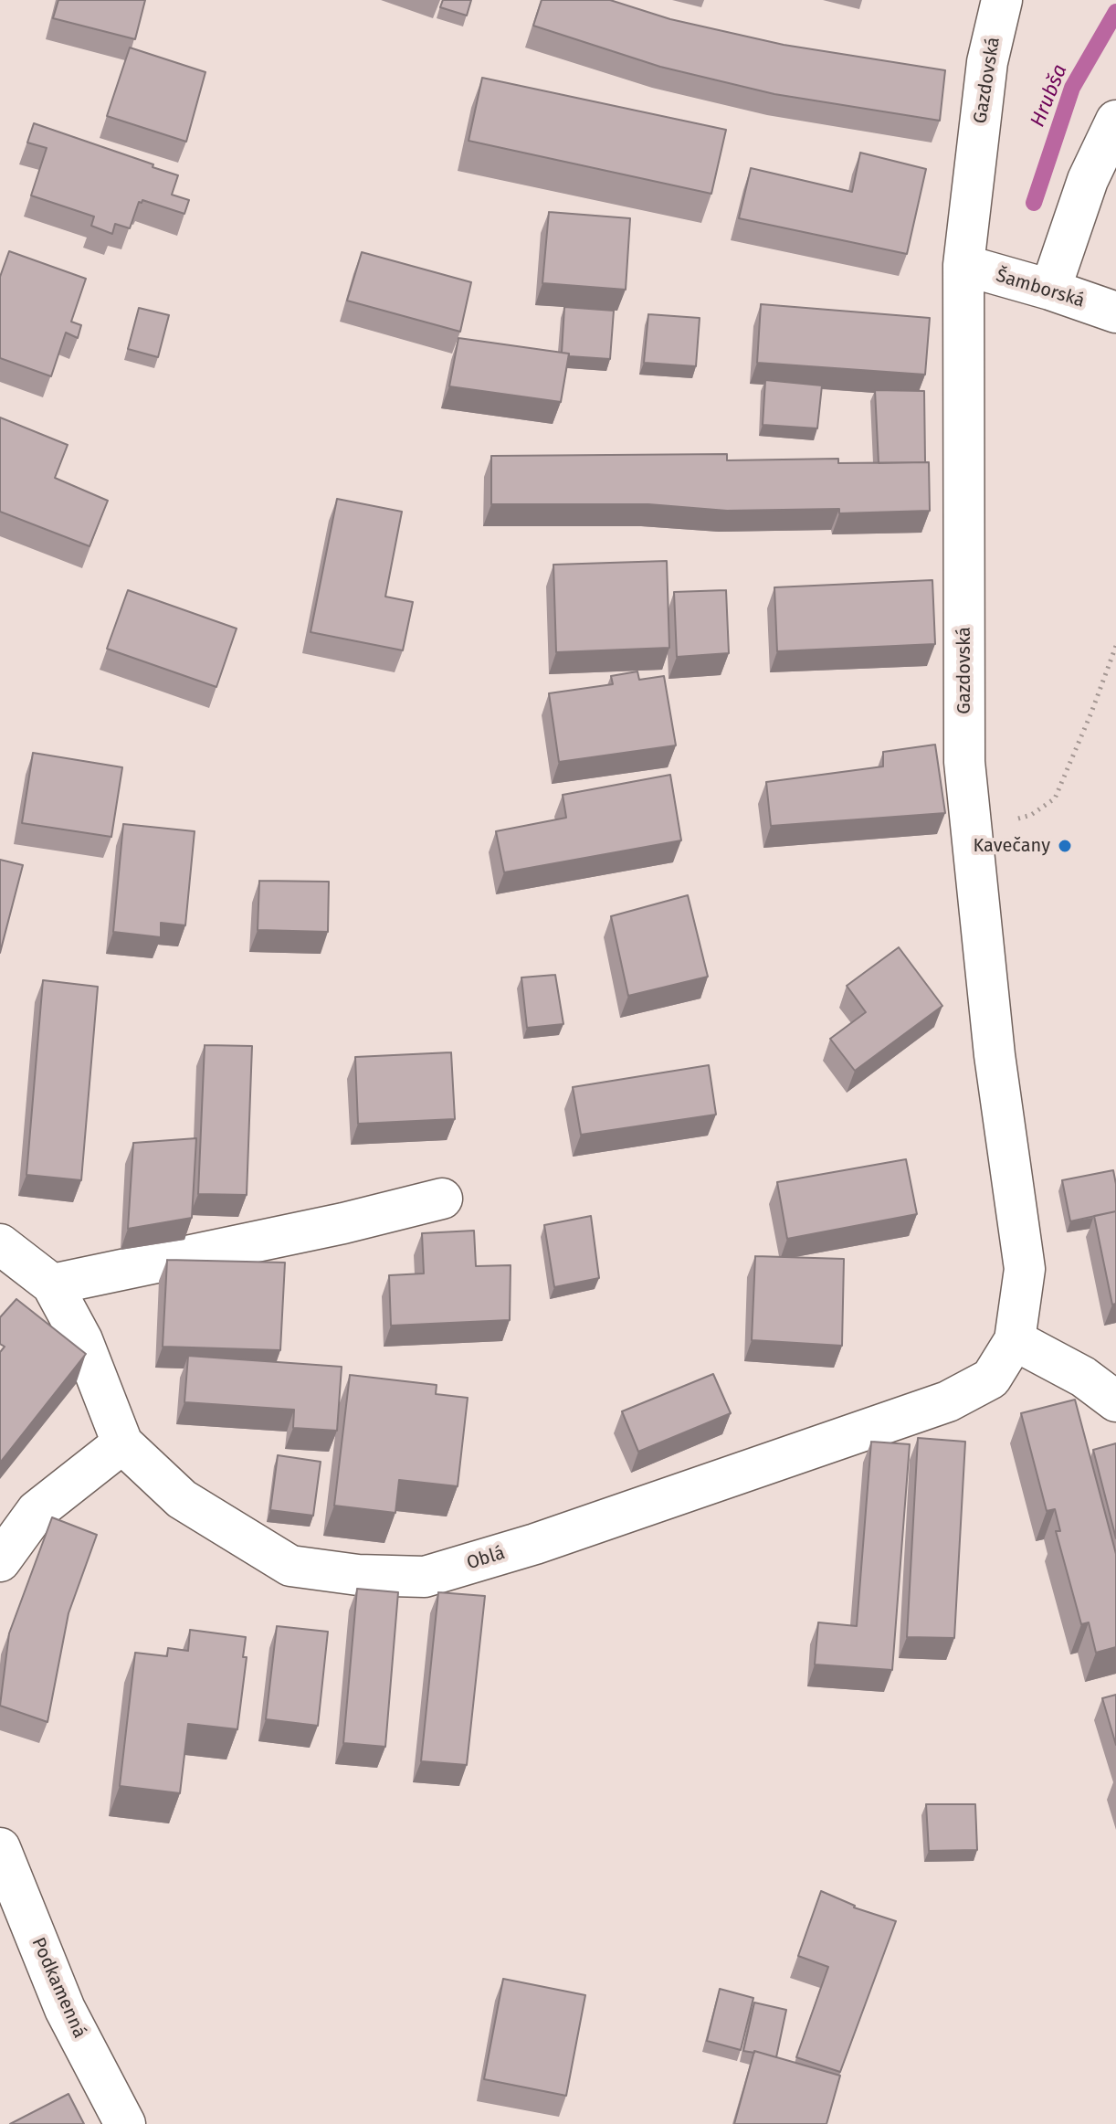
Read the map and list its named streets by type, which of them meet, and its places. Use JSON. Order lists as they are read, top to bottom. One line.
{"streets":{"street":["Gazdovská","Šamborská","Oblá","Podkamenná"]},"crossings":[["Gazdovská","Šamborská"],["Gazdovská","Oblá"]],"water":["Hrubša"],"places":["Kavečany"]}
